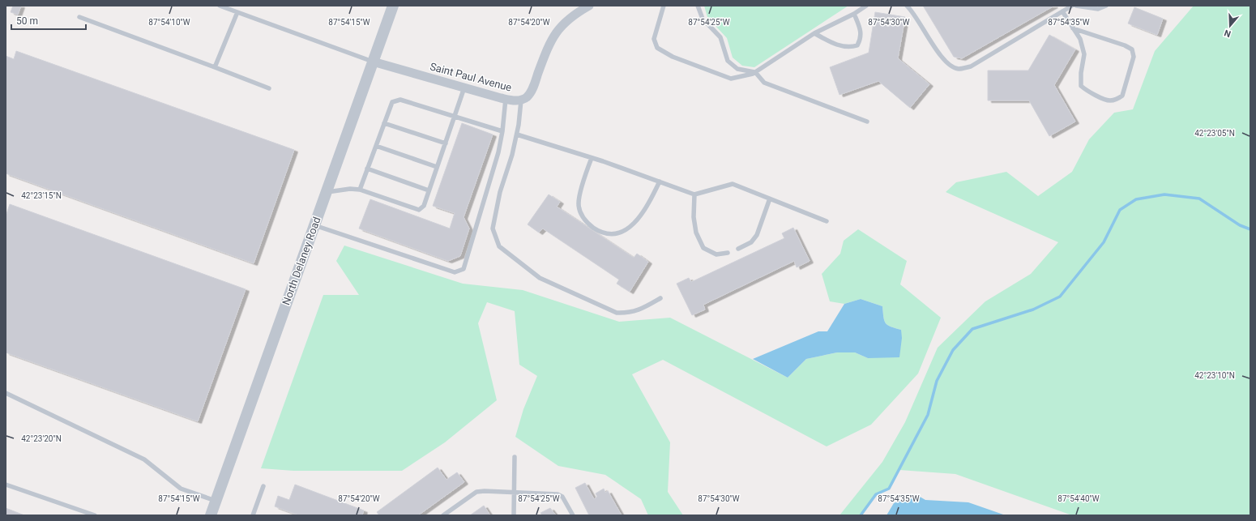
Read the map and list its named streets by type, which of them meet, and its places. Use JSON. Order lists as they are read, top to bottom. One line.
{"streets":{"street":["Saint Paul Avenue","North Delaney Road"]},"crossings":[["Saint Paul Avenue","North Delaney Road"]],"scale_bar":"50 m","north":"bottom","coordinates":["87°54'10\"W","87°54'15\"W","87°54'20\"W","87°54'25\"W","87°54'30\"W","87°54'35\"W","42°23'05\"N","42°23'15\"N","42°23'10\"N","42°23'20\"N","87°54'40\"W"]}
